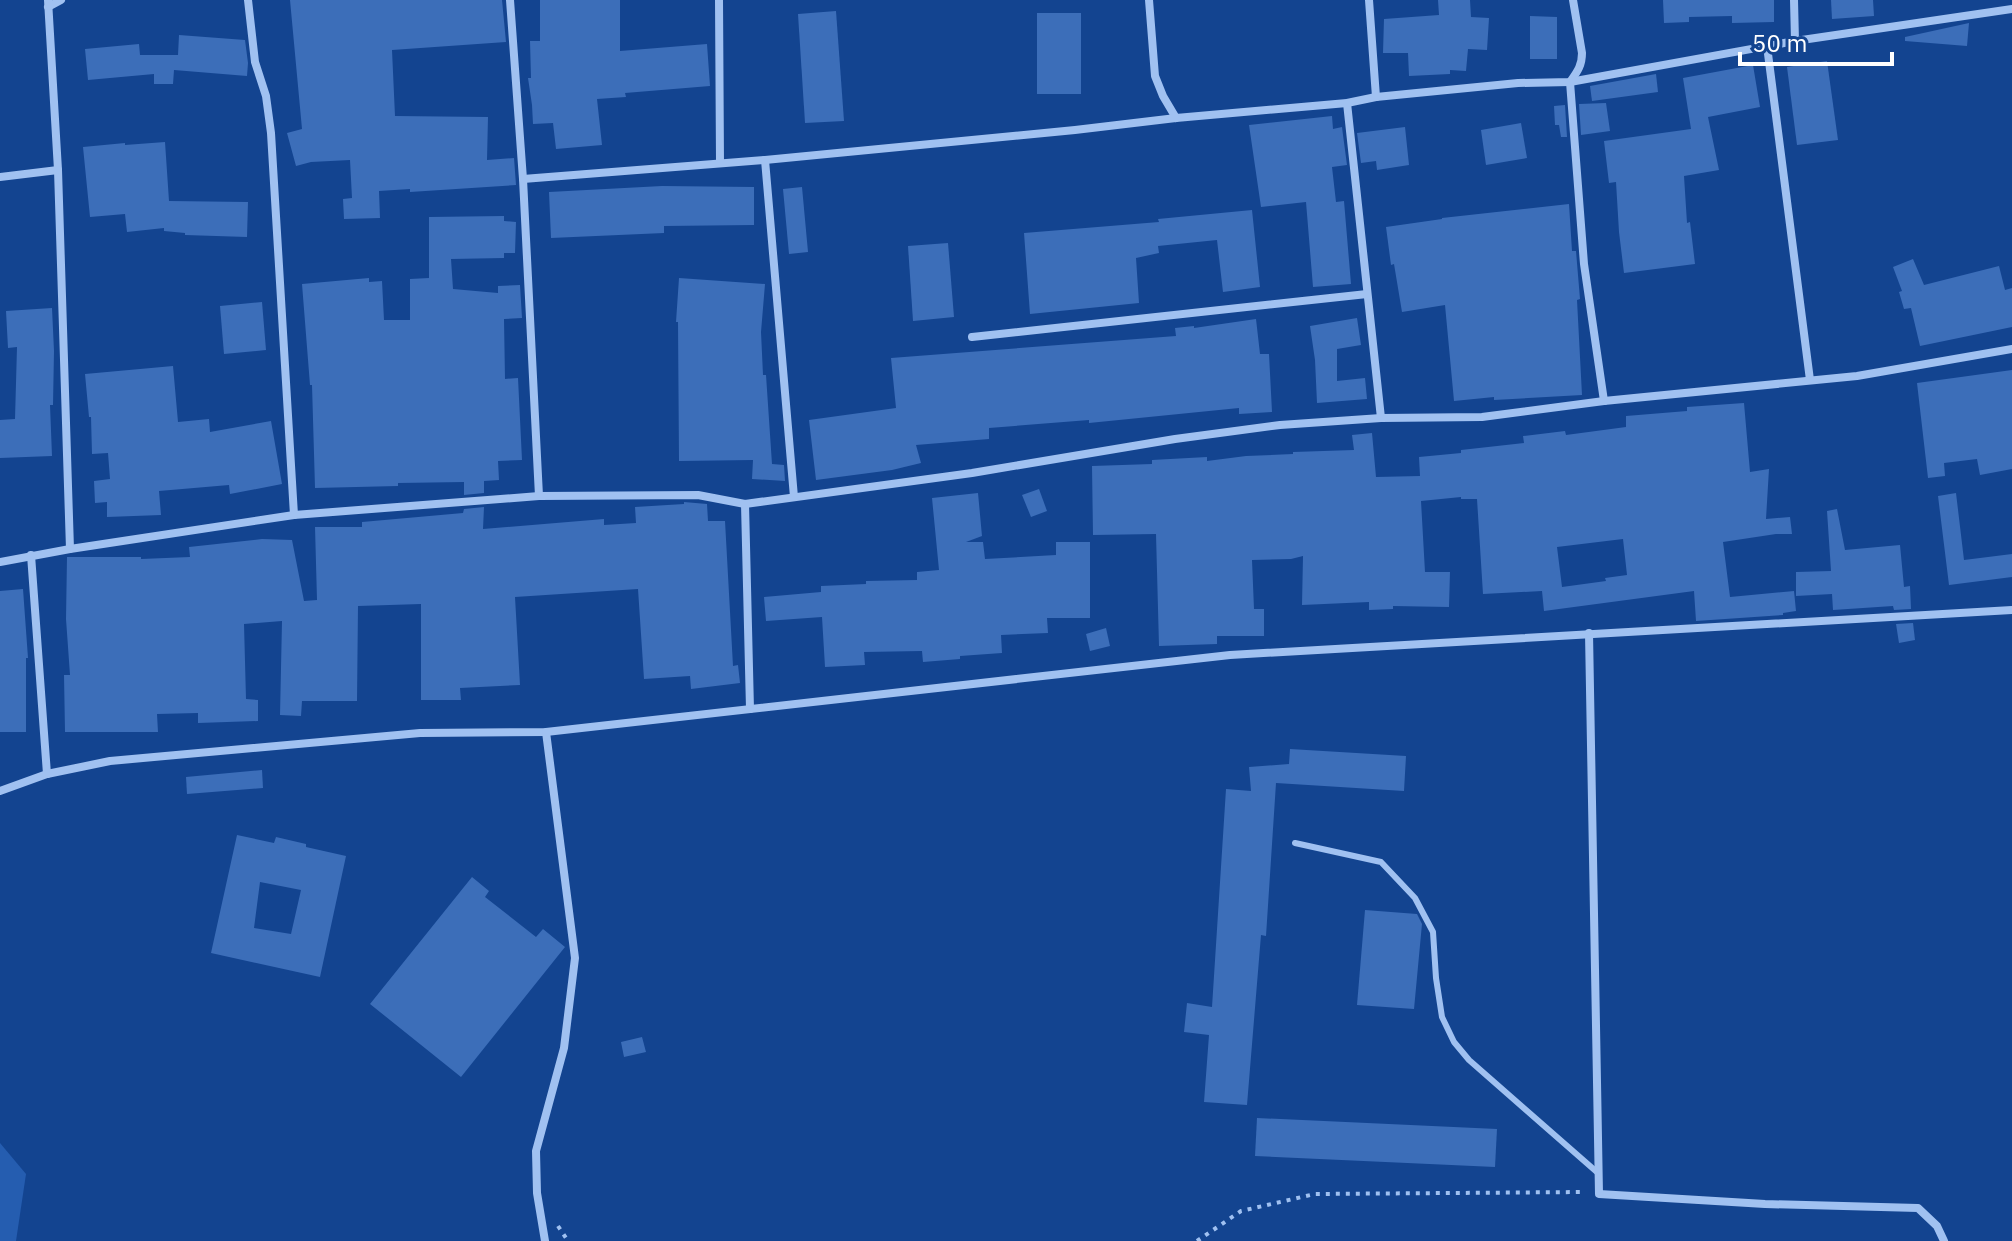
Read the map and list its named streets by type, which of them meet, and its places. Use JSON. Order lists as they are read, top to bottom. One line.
{"scale_bar":"50 m"}
